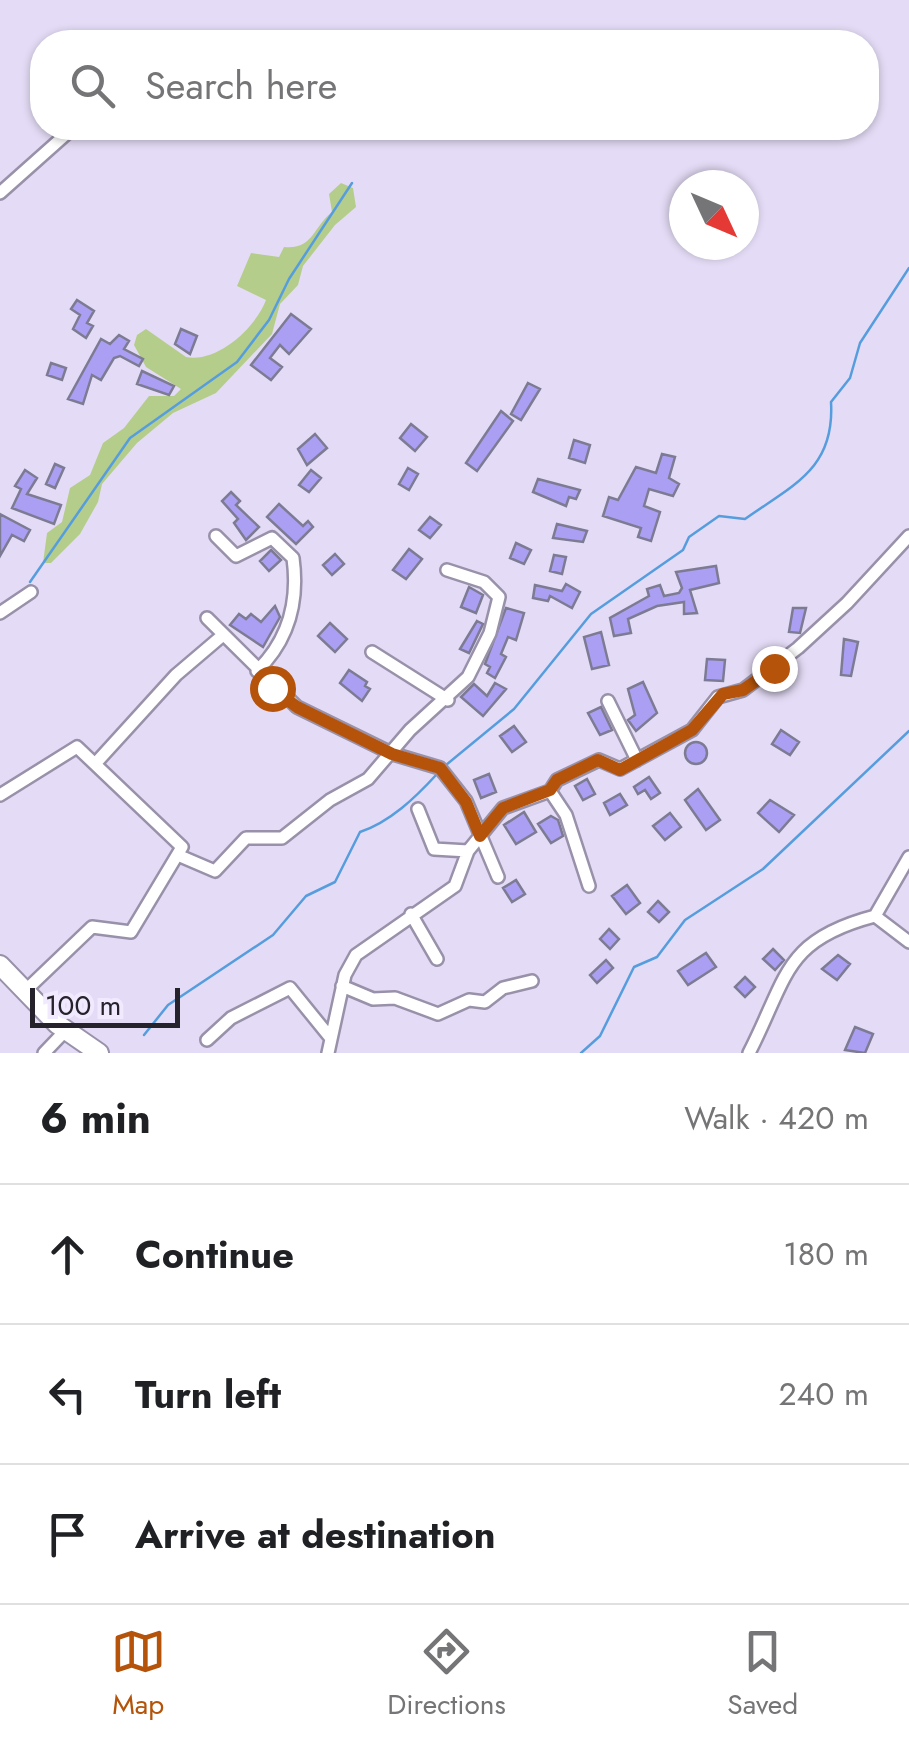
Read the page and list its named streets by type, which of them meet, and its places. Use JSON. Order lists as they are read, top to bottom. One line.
{"scale_bar":"100 m","north":"bottom right","page":{"search":"Search here","scale":"100 m","heading":["6 min","Walk · 420 m"],"list":[["Continue","180 m"],["Turn left","240 m"],"Arrive at destination"],"nav":["Map","Directions","Saved"]}}
